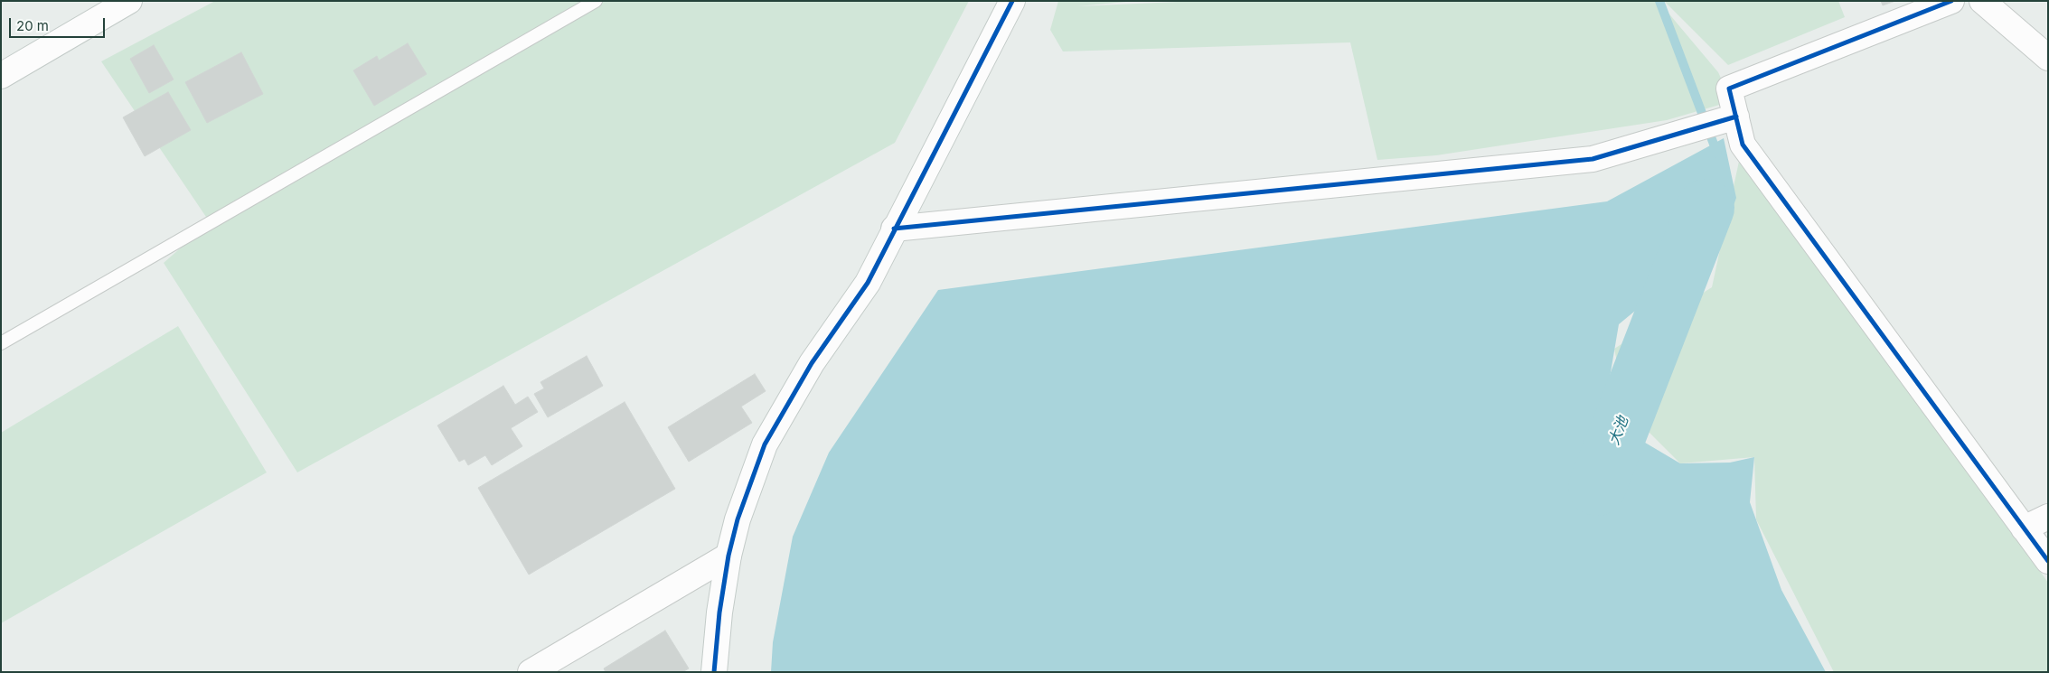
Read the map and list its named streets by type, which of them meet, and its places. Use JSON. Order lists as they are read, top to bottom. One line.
{"water":["大池"],"scale_bar":"20 m"}
